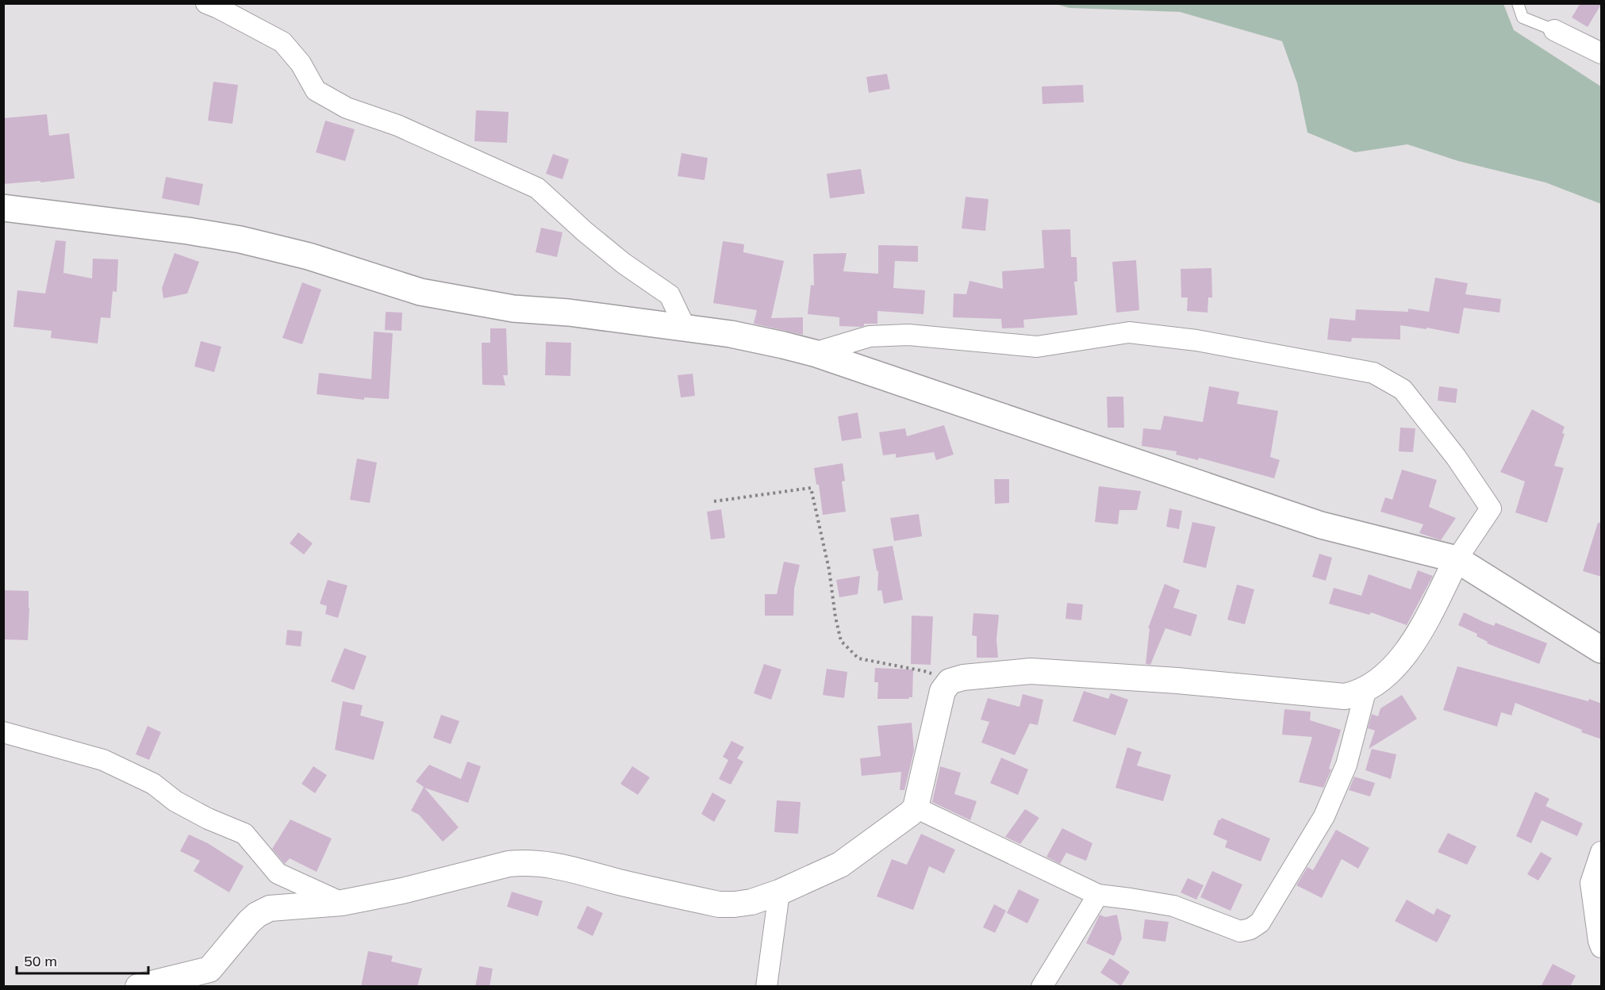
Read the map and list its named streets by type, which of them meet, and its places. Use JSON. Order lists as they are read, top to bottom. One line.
{"scale_bar":"50 m"}
